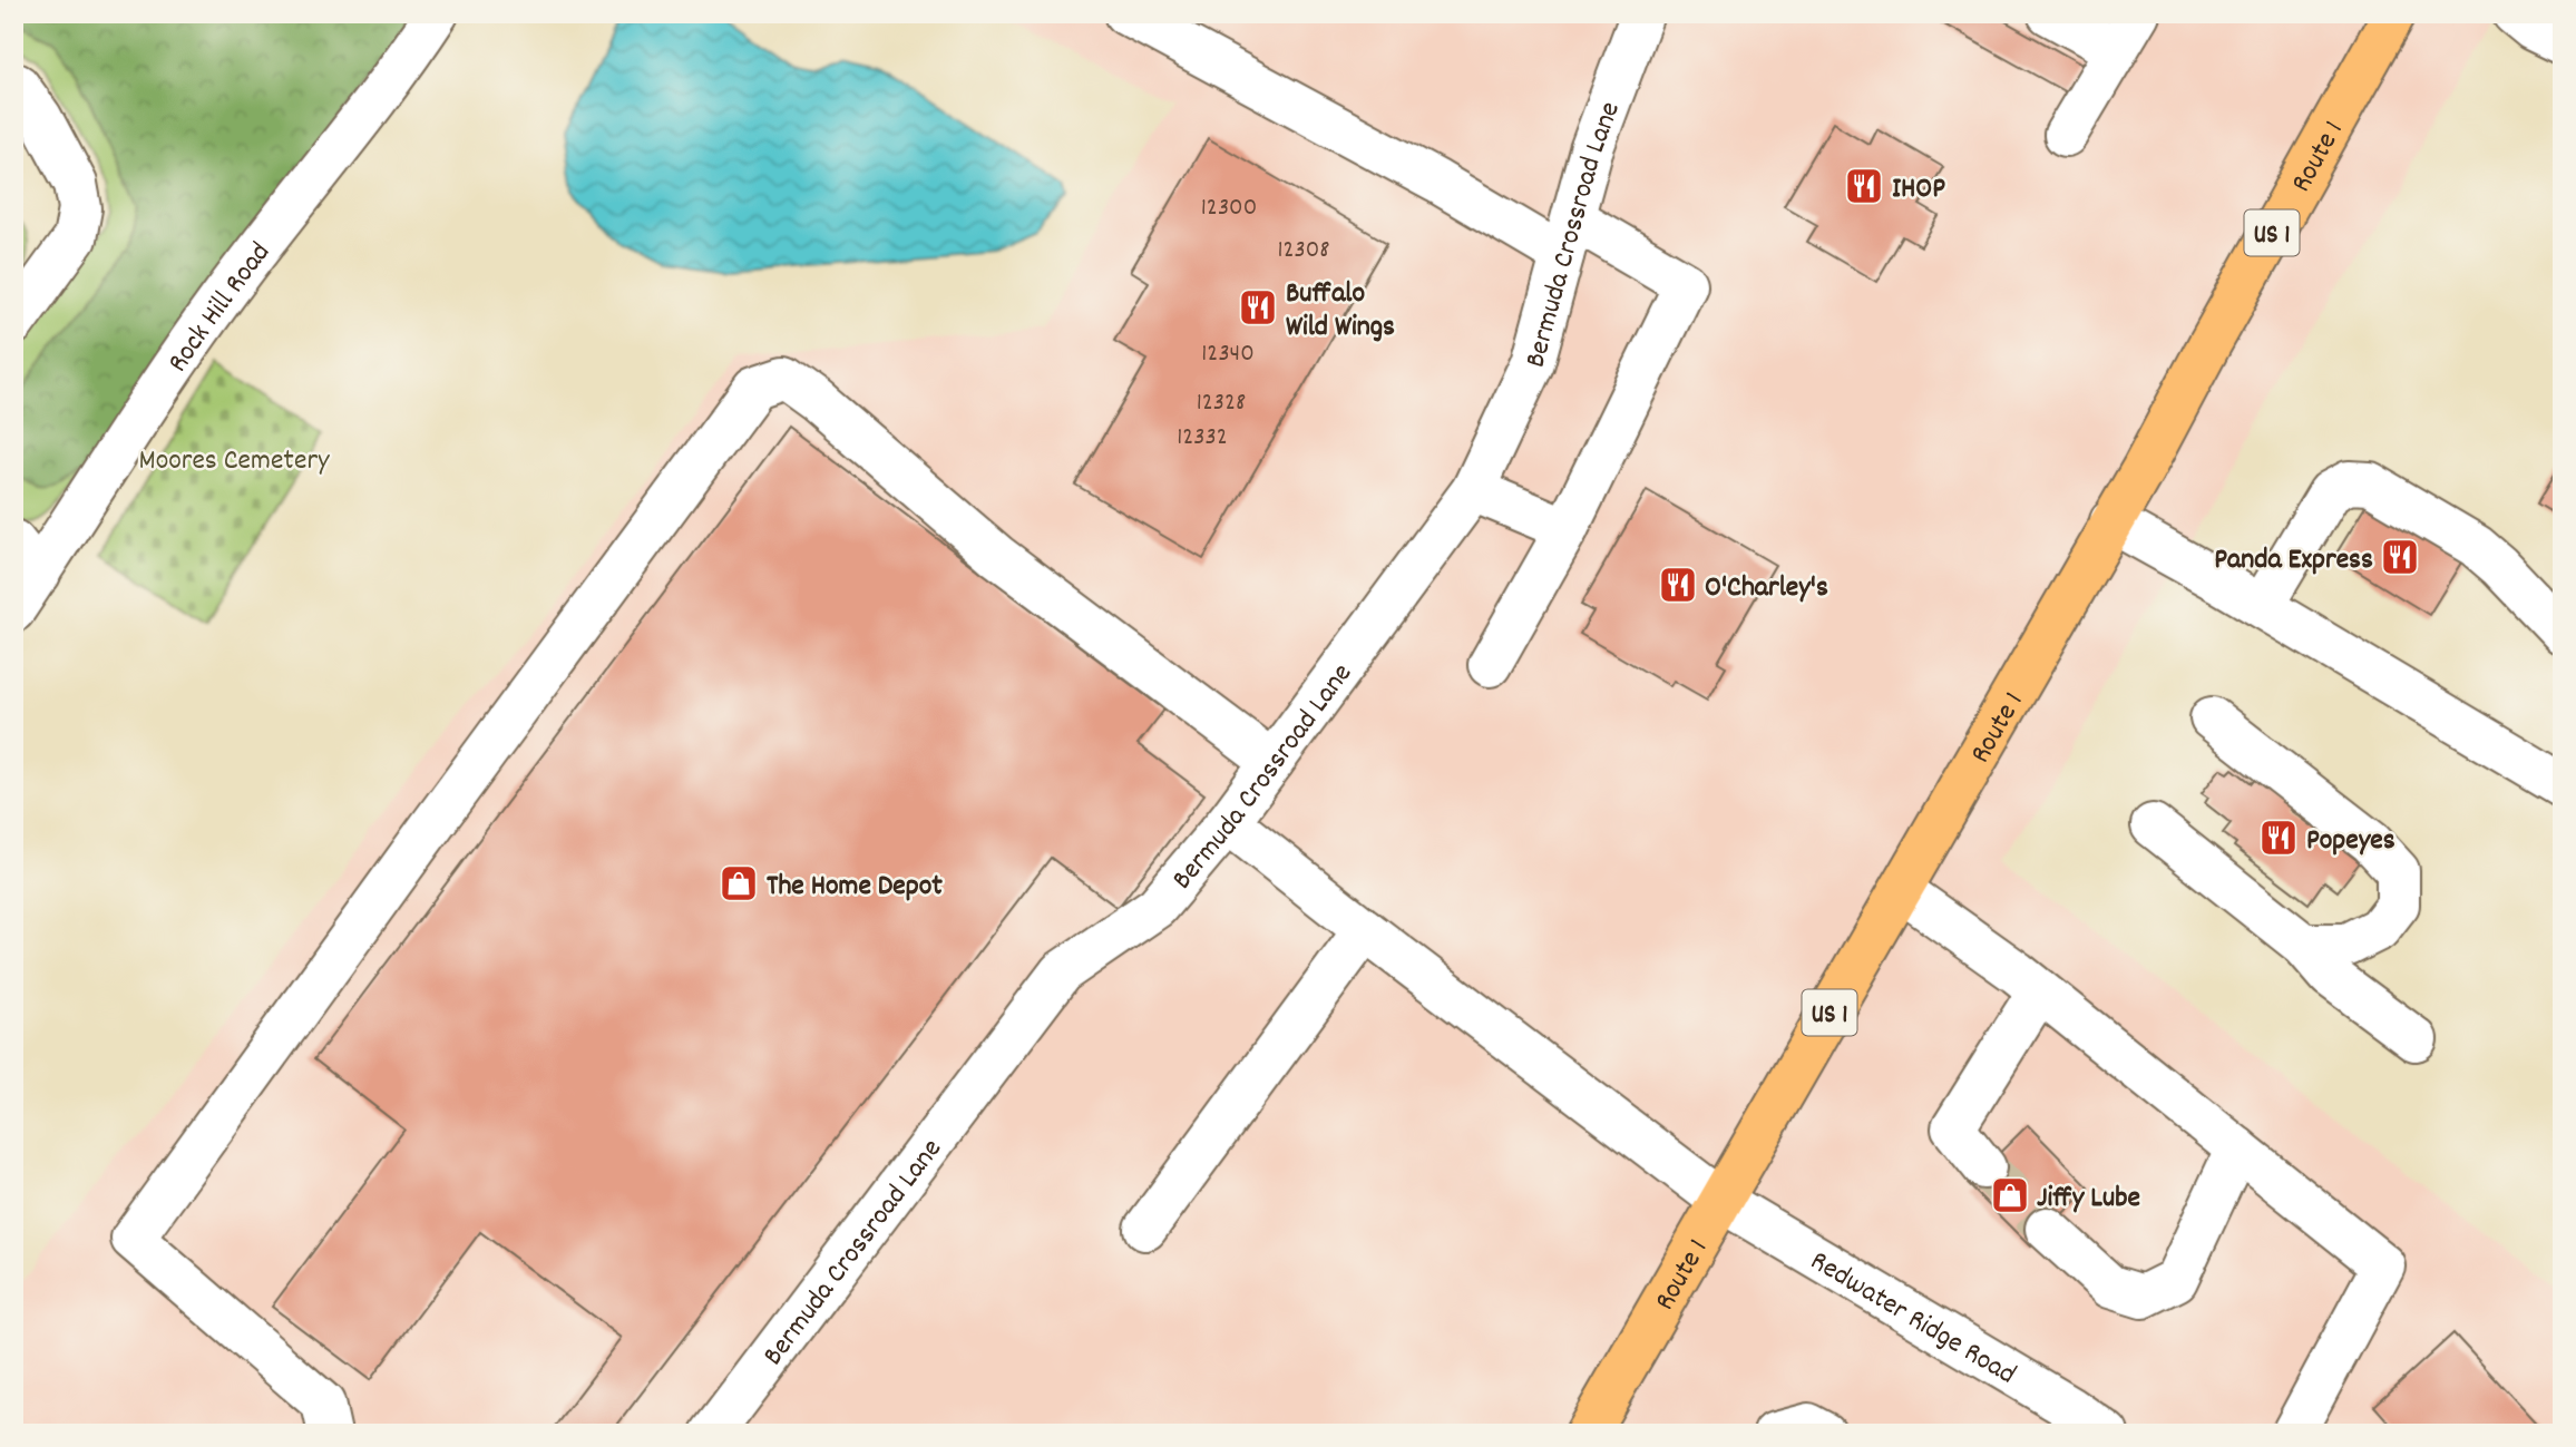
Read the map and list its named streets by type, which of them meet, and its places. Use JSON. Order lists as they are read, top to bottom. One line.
{"streets":{"main road":["Route 1","US 1"],"street":["Bermuda Crossroad Lane","Rock Hill Road","Redwater Ridge Road"]},"crossings":[["Route 1","Redwater Ridge Road"],["Bermuda Crossroad Lane","Redwater Ridge Road"]],"parks":["Moores Cemetery"],"places":{"restaurant":["IHOP","Buffalo Wild Wings","Panda Express","O'Charley's","Popeyes"],"shop":["The Home Depot","Jiffy Lube"]},"house_numbers":["12300","12308","12340","12328","12332"]}
